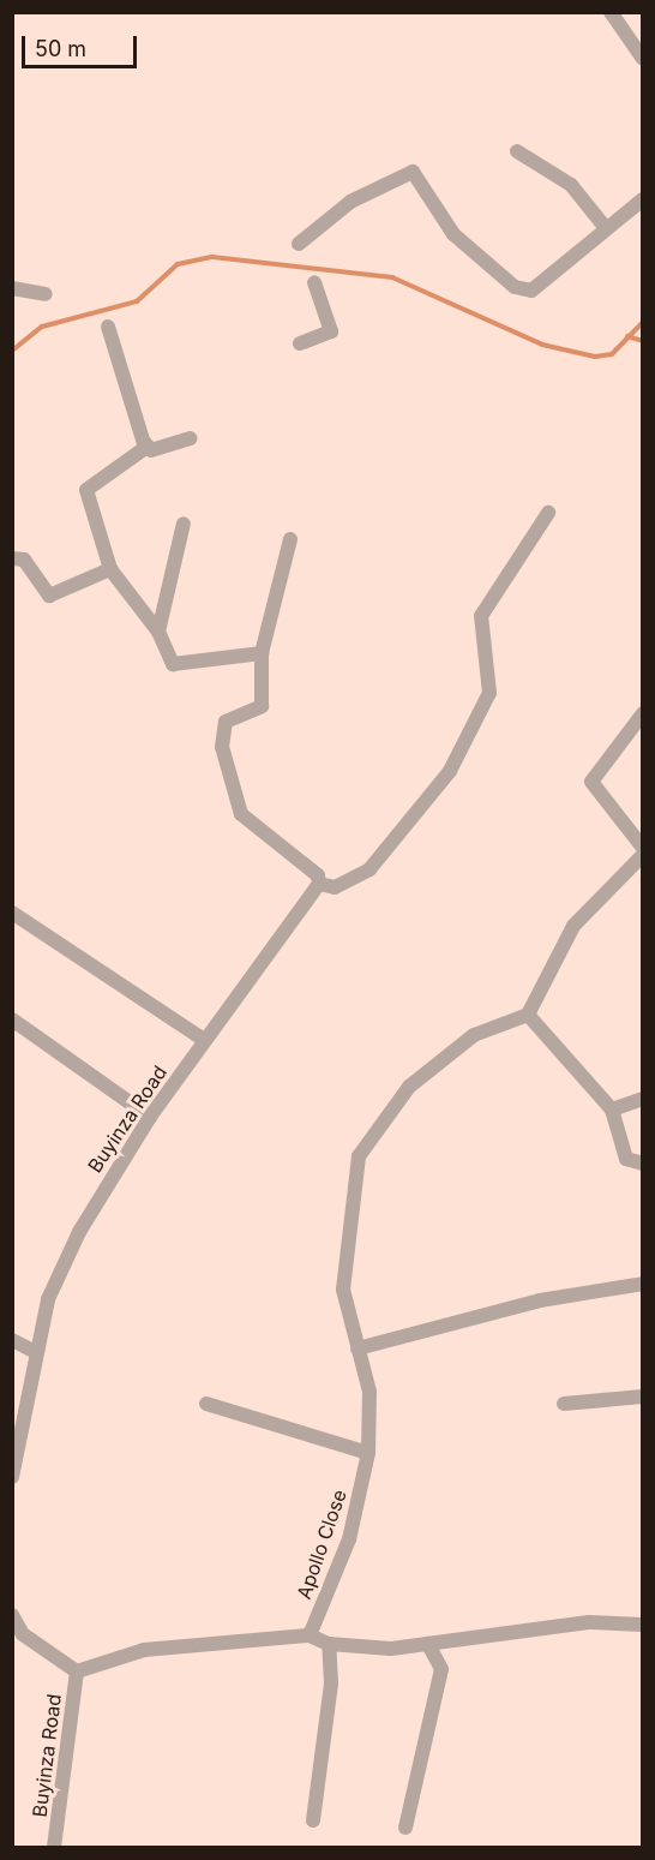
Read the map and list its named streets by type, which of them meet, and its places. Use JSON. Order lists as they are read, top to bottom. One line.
{"streets":{"street":["Buyinza Road","Apollo Close"]},"scale_bar":"50 m"}
